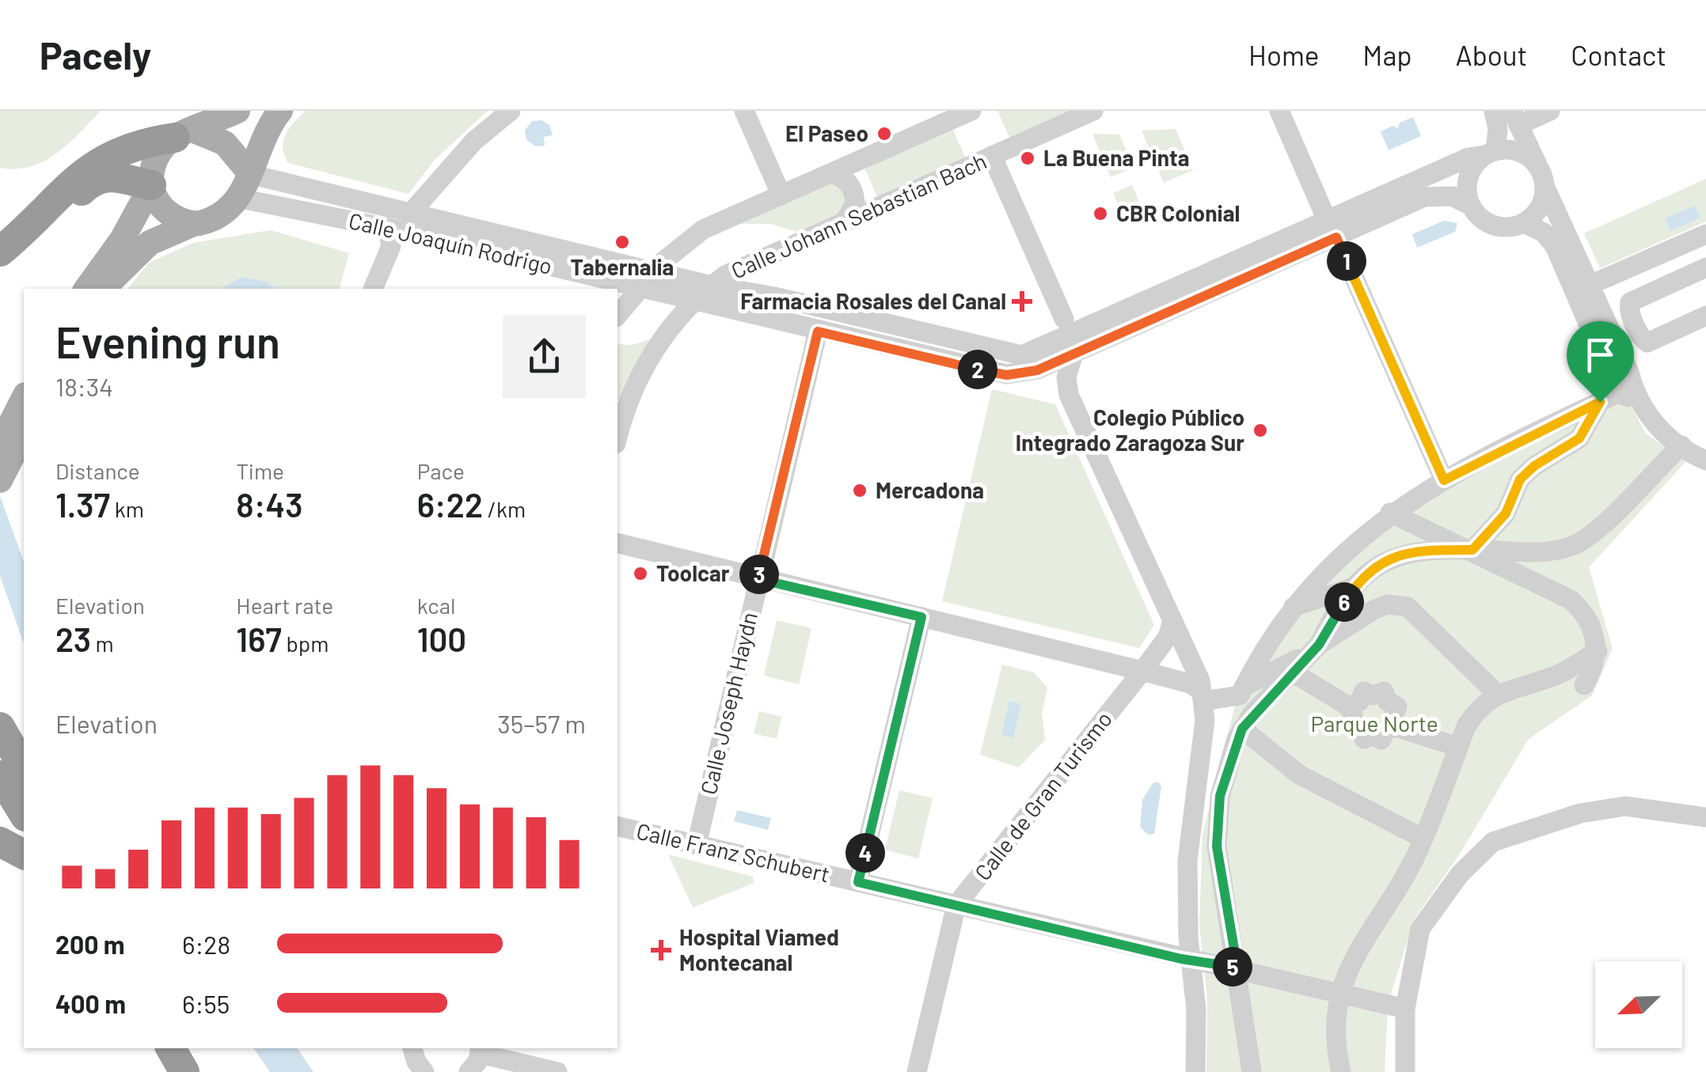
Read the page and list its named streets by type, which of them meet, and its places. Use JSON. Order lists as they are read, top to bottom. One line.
{"streets":{"street":["Calle Johann Sebastian Bach","Calle Joaquín Rodrigo","Calle Joseph Haydn","Calle de Gran Turismo","Calle Franz Schubert"]},"crossings":[["Calle Johann Sebastian Bach","Calle Joaquín Rodrigo"],["Calle Joaquín Rodrigo","Calle Joseph Haydn"],["Calle Joseph Haydn","Calle Franz Schubert"],["Calle de Gran Turismo","Calle Franz Schubert"]],"parks":["Parque Norte"],"places":{"other":["El Paseo","La Buena Pinta","CBR Colonial","Tabernalia","Colegio Público Integrado Zaragoza Sur","Mercadona","Toolcar"],"health":["Farmacia Rosales del Canal","Hospital Viamed Montecanal"]},"north":"bottom left","page":{"header":"Pacely","nav":["Home","Map","About","Contact"],"pins":["1","2","3","6","4","5"],"heading":["Evening run","18:34"],"stats":[["Distance","1.37 km"],["Time","8:43"],["Pace","6:22 /km"],["Elevation","23 m"],["Heart rate","167 bpm"],["kcal","100"]],"chart":["Elevation","35–57 m"],"list":[{"name":"200 m","note":"6:28"},{"name":"400 m","note":"6:55"}]}}
